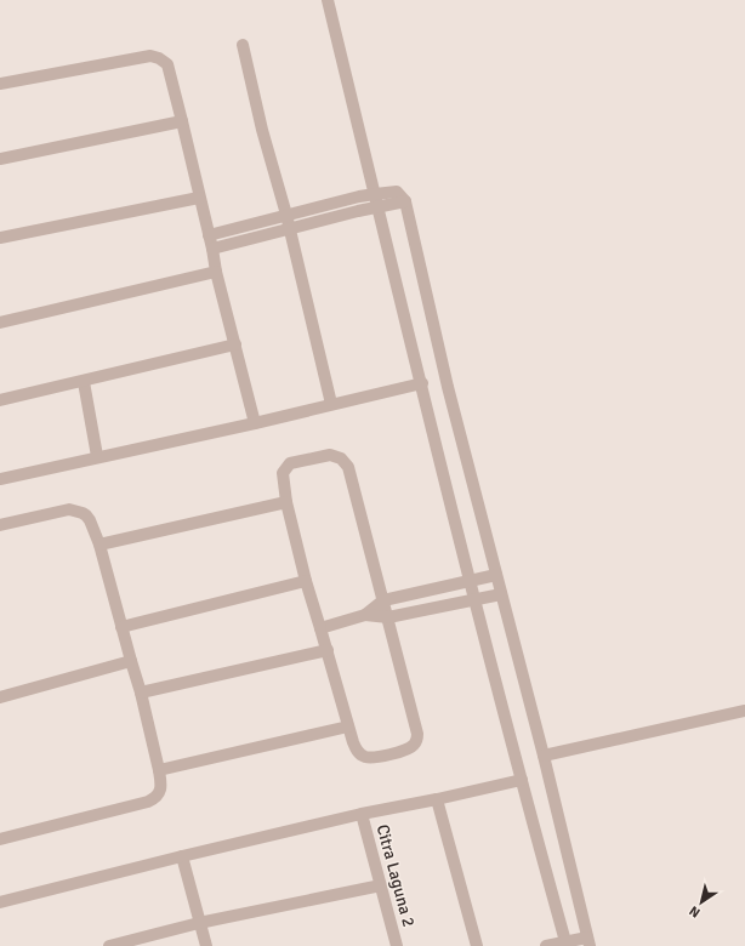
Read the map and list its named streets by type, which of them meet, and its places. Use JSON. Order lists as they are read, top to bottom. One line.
{"streets":{"street":["Citra Laguna 2"]},"north":"bottom left"}
